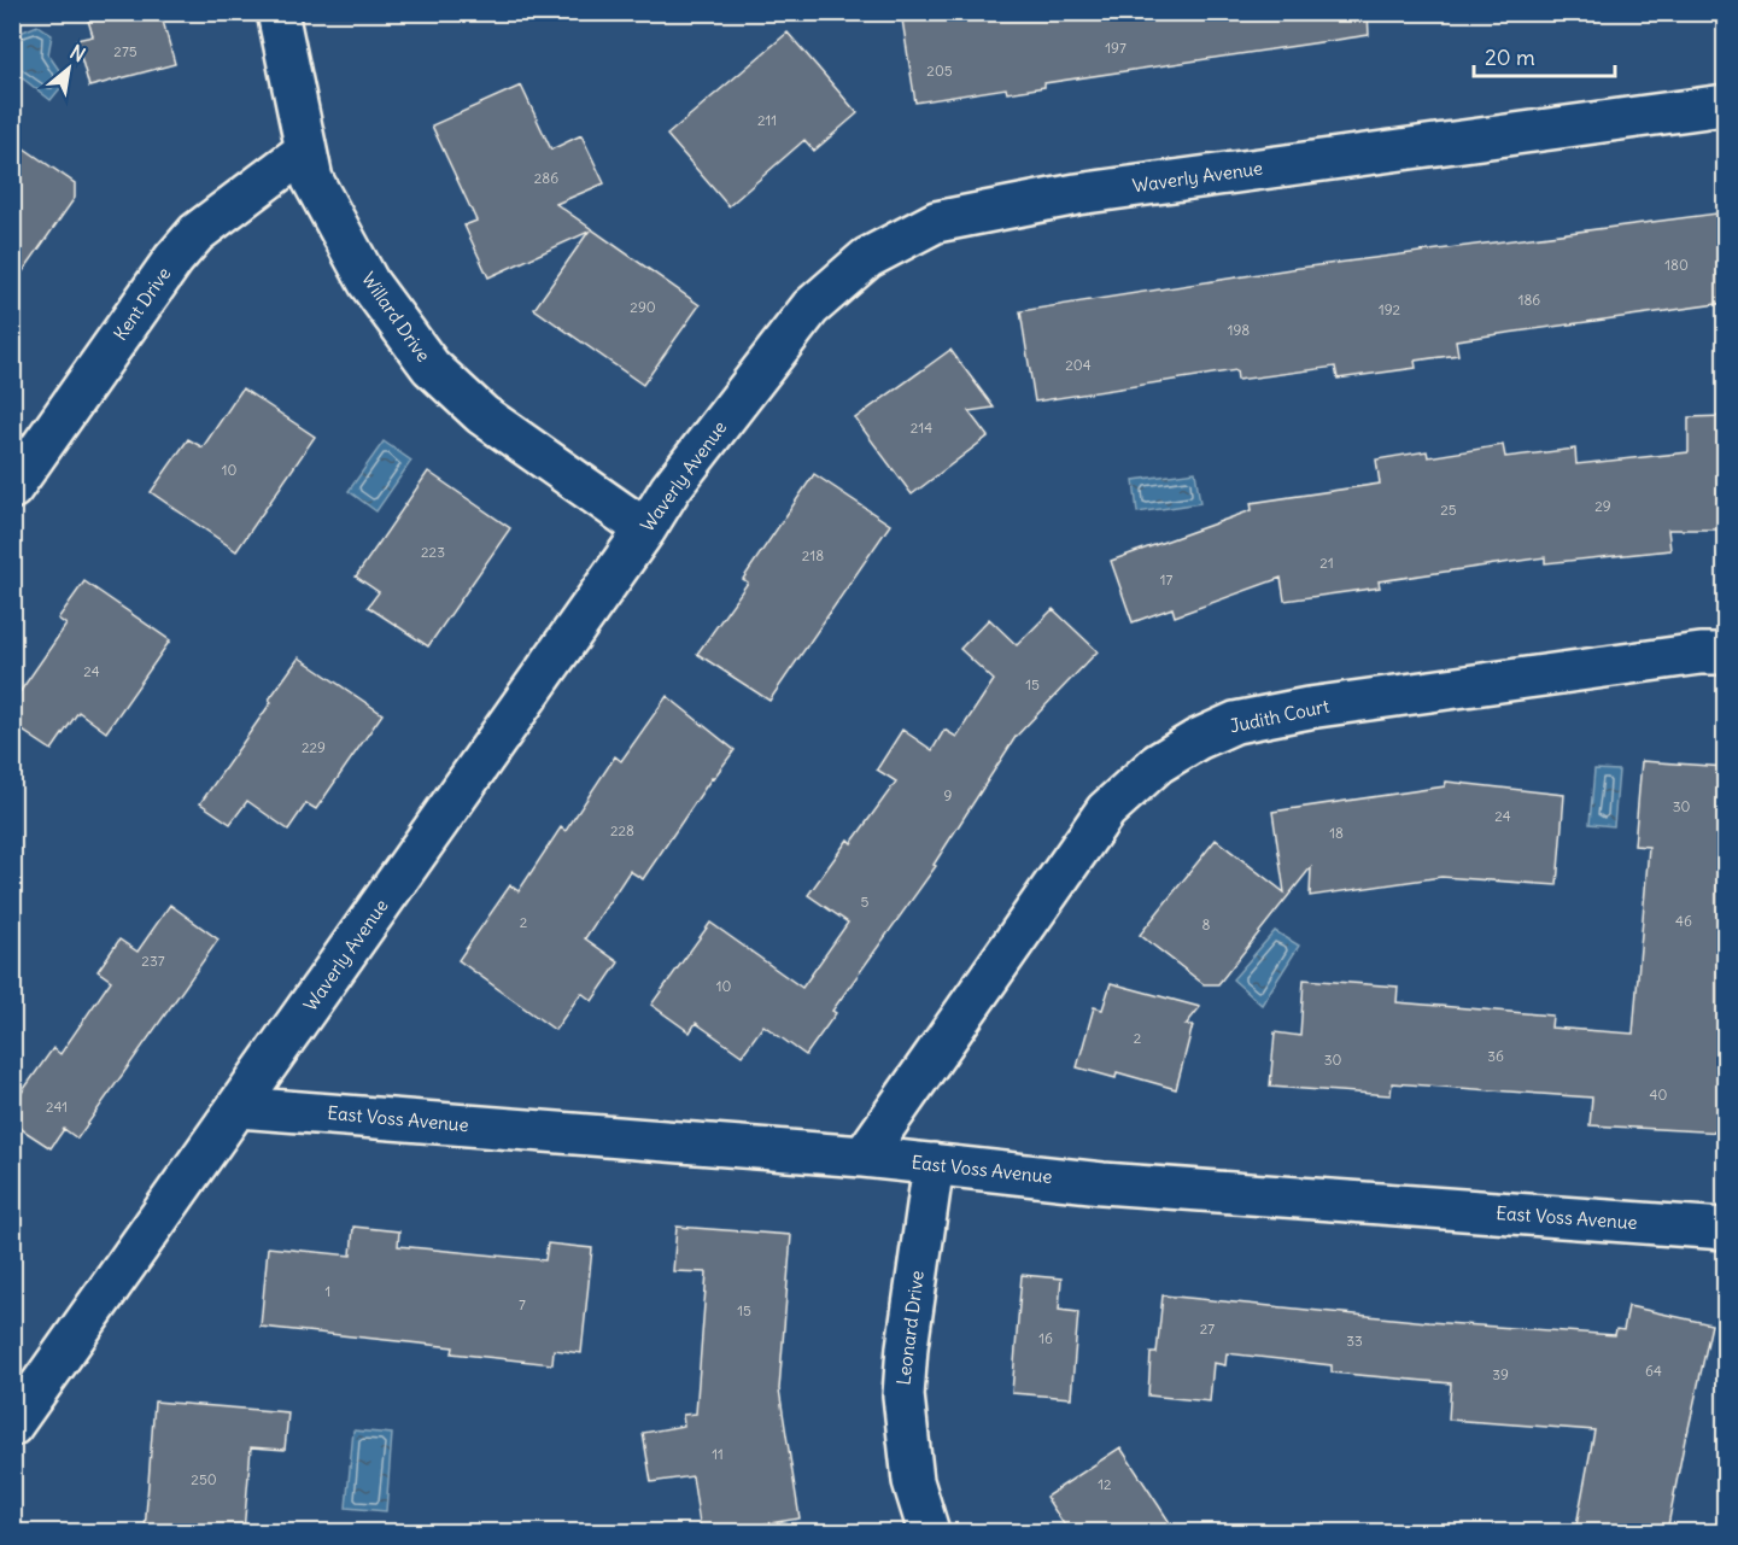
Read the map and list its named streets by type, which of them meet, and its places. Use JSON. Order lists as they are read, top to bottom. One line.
{"streets":{"street":["Waverly Avenue","Kent Drive","Willard Drive","Judith Court","East Voss Avenue","Leonard Drive"]},"crossings":[["Waverly Avenue","Willard Drive"],["Waverly Avenue","East Voss Avenue"],["Kent Drive","Willard Drive"],["Judith Court","East Voss Avenue"],["East Voss Avenue","Leonard Drive"]],"house_numbers":["197","275","205","211","286","180","186","290","192","198","204","214","10","29","25","223","218","21","17","24","15","229","9","30","24","228","18","5","46","2","8","237","10","2","36","30","40","241","1","7","15","27","16","33","64","39","11","250","12"],"scale_bar":"20 m","north":"top right"}
